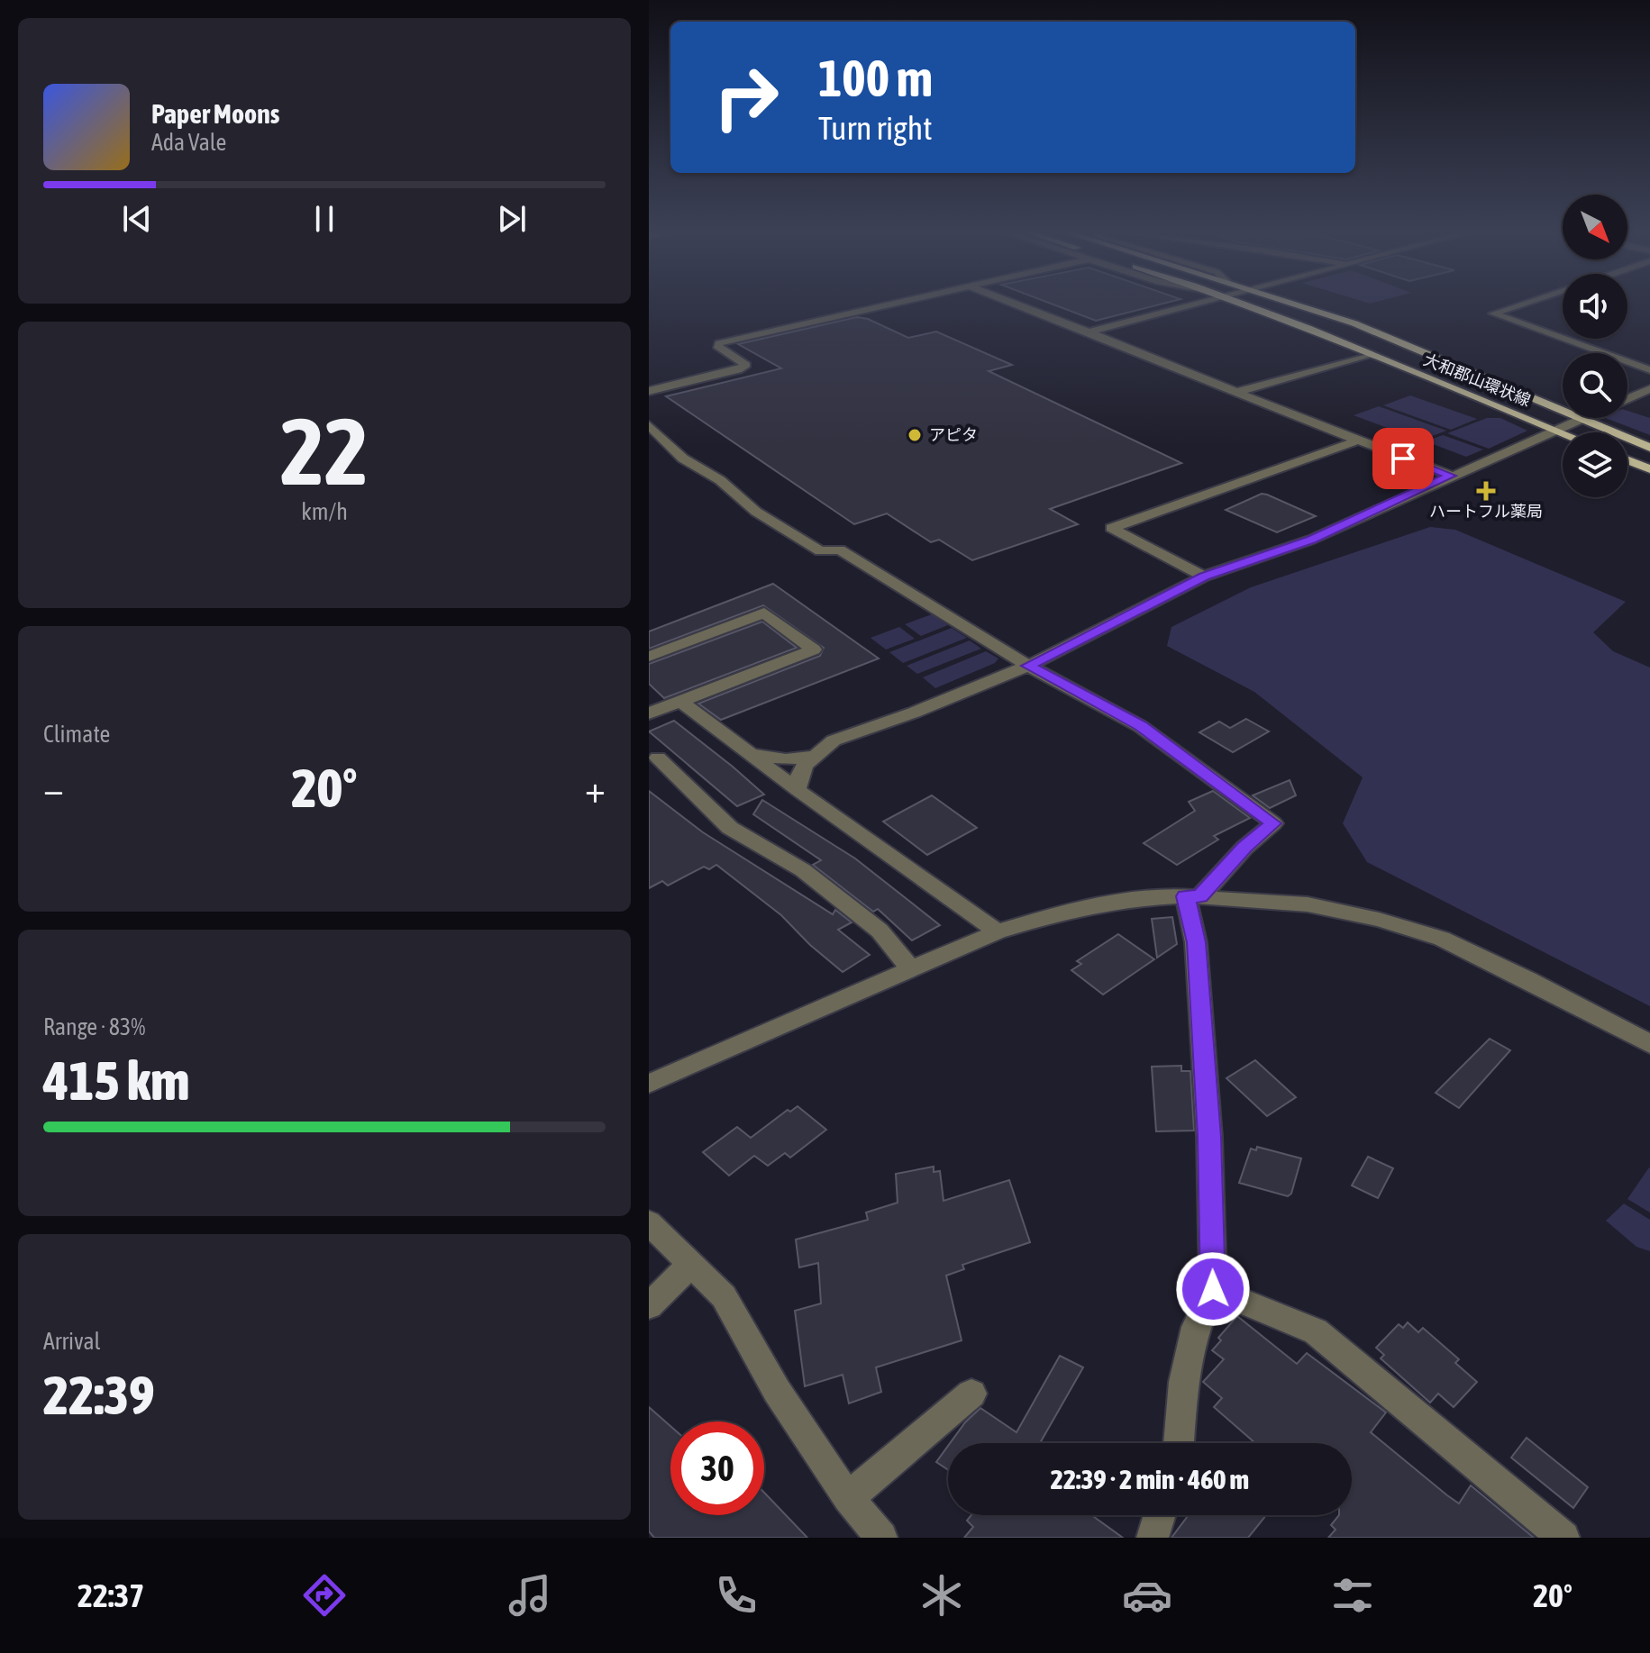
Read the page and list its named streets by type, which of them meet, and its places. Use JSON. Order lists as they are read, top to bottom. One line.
{"streets":{"main road":["大和郡山環状線"]},"places":{"other":["アピタ"],"health":["ハートフル薬局"]},"north":"bottom right","page":{"turn":["100 m","Turn right"],"song":["Paper Moons","Ada Vale"],"tile":[["22","km/h"],"Climate",["Range · 83%","415 km"],["Arrival","22:39"]],"heat":["−","20°","+"],"limit":"30","trip":"22:39 · 2 min · 460 m","tabs":["22:37","20°"]}}
